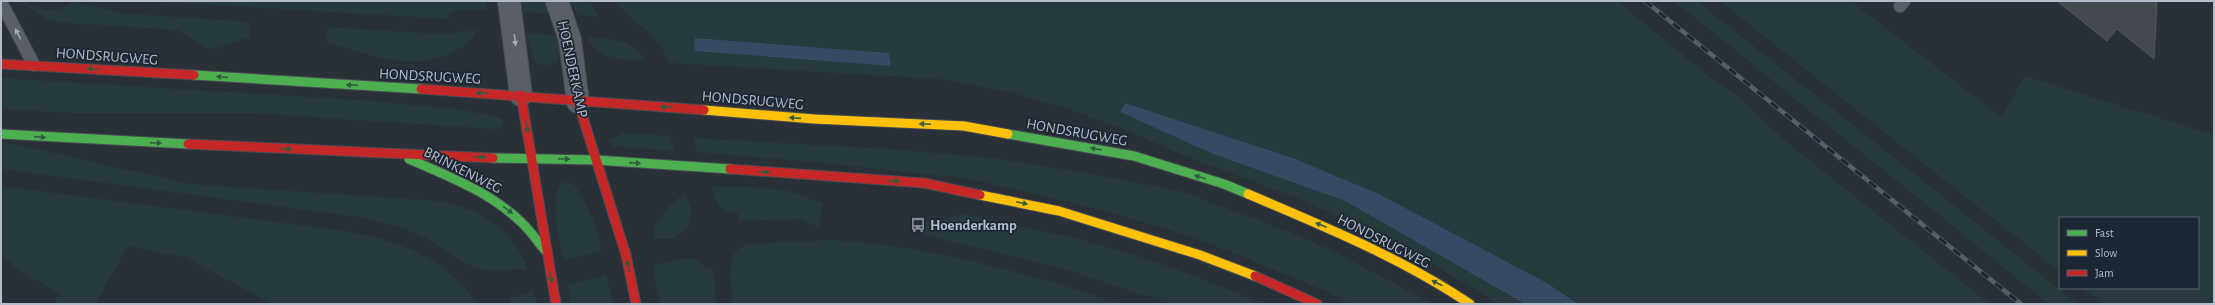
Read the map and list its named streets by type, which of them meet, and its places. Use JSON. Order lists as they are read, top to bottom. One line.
{"streets":{"main road":["HONDSRUGWEG","HOENDERKAMP","BRINKENWEG"]},"crossings":[["HONDSRUGWEG","HOENDERKAMP"],["HONDSRUGWEG","BRINKENWEG"]],"one_way":["BRINKENWEG"],"places":{"bus stop":["Hoenderkamp"]},"legend":["Fast","Slow","Jam"]}
